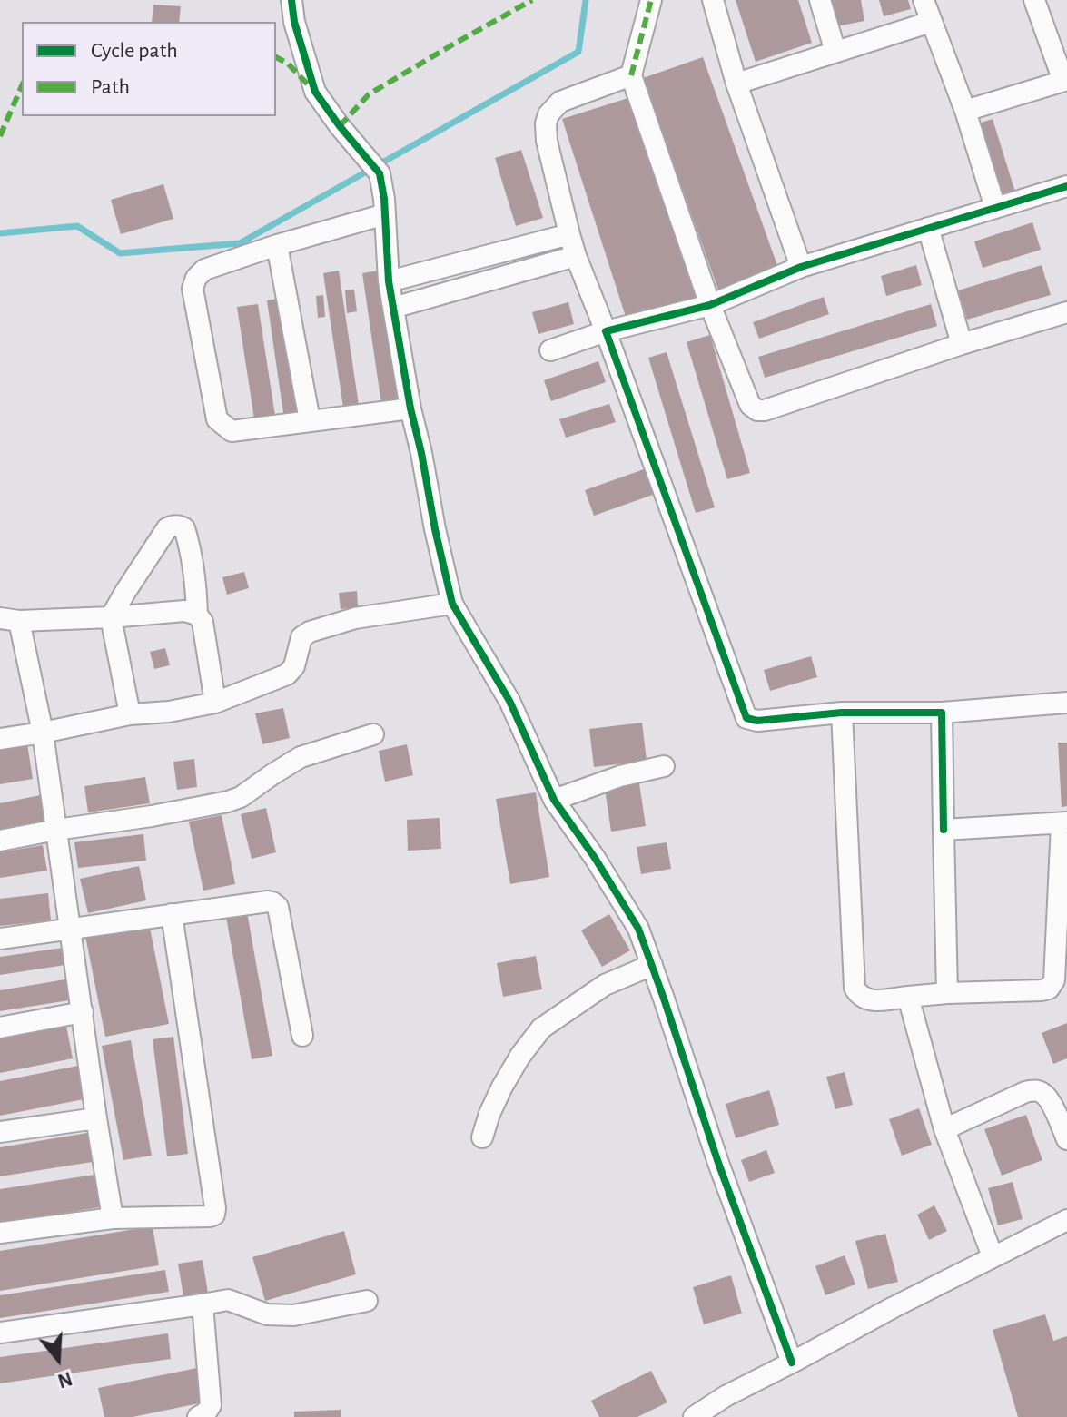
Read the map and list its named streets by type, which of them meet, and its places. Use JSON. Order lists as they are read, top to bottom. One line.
{"legend":["Cycle path","Path"],"north":"bottom"}
